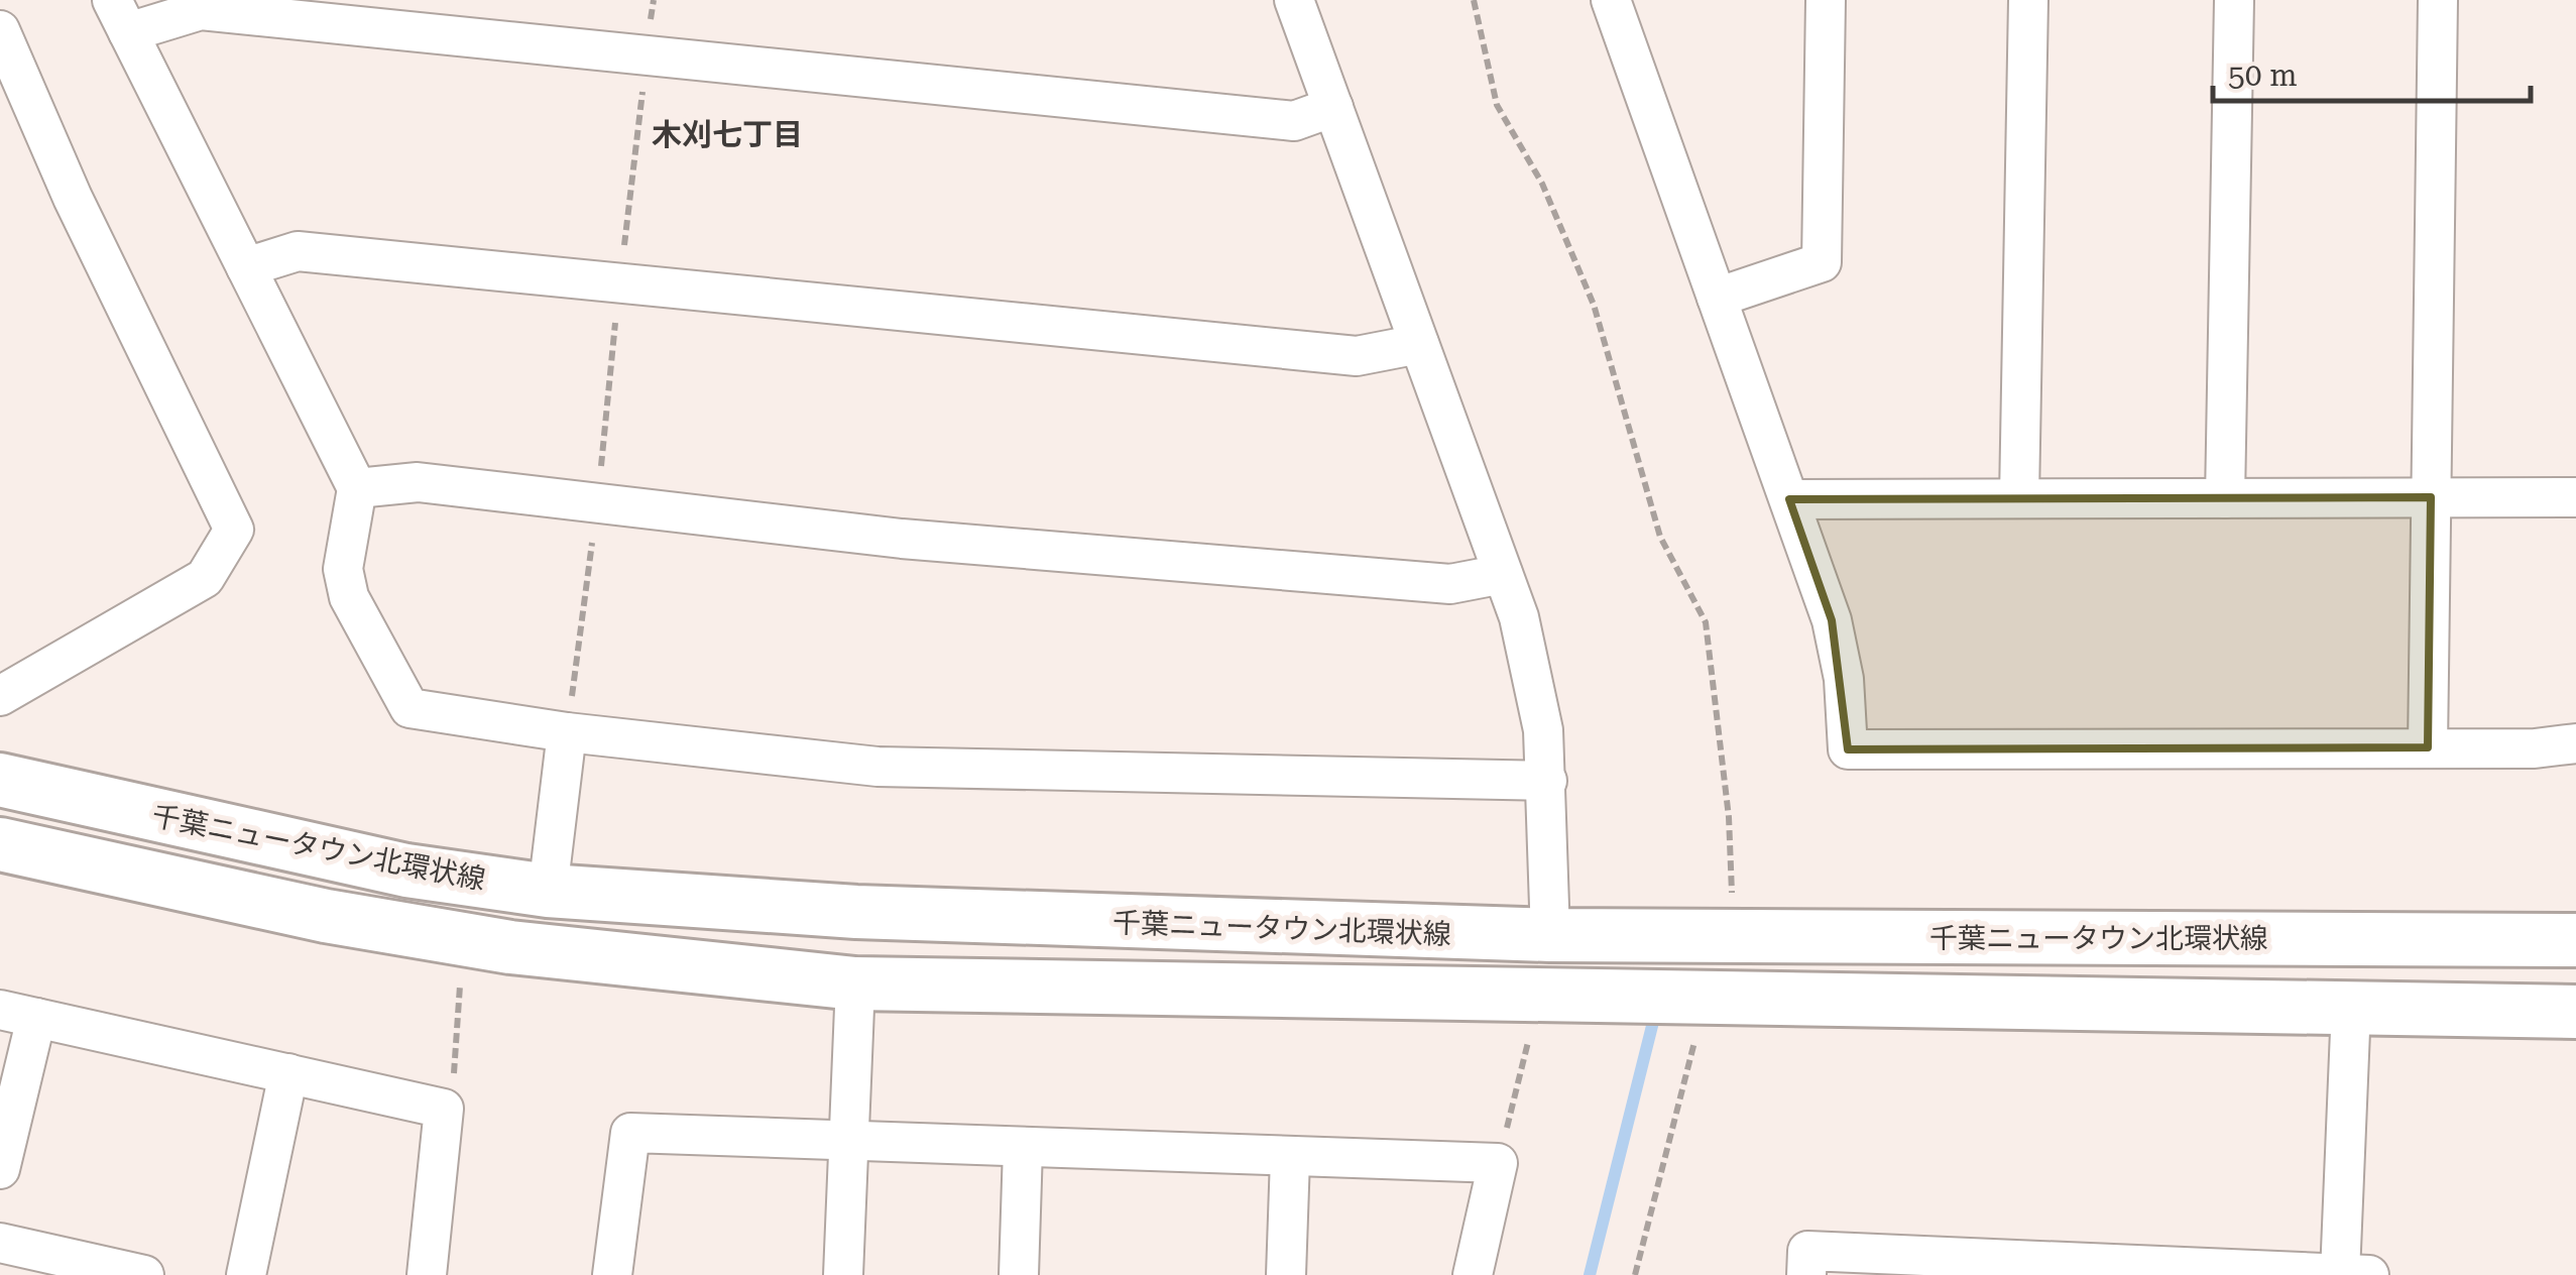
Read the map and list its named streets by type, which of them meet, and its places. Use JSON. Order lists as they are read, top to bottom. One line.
{"streets":{"main road":["千葉ニュータウン北環状線"]},"districts":["木刈七丁目"],"scale_bar":"50 m"}
